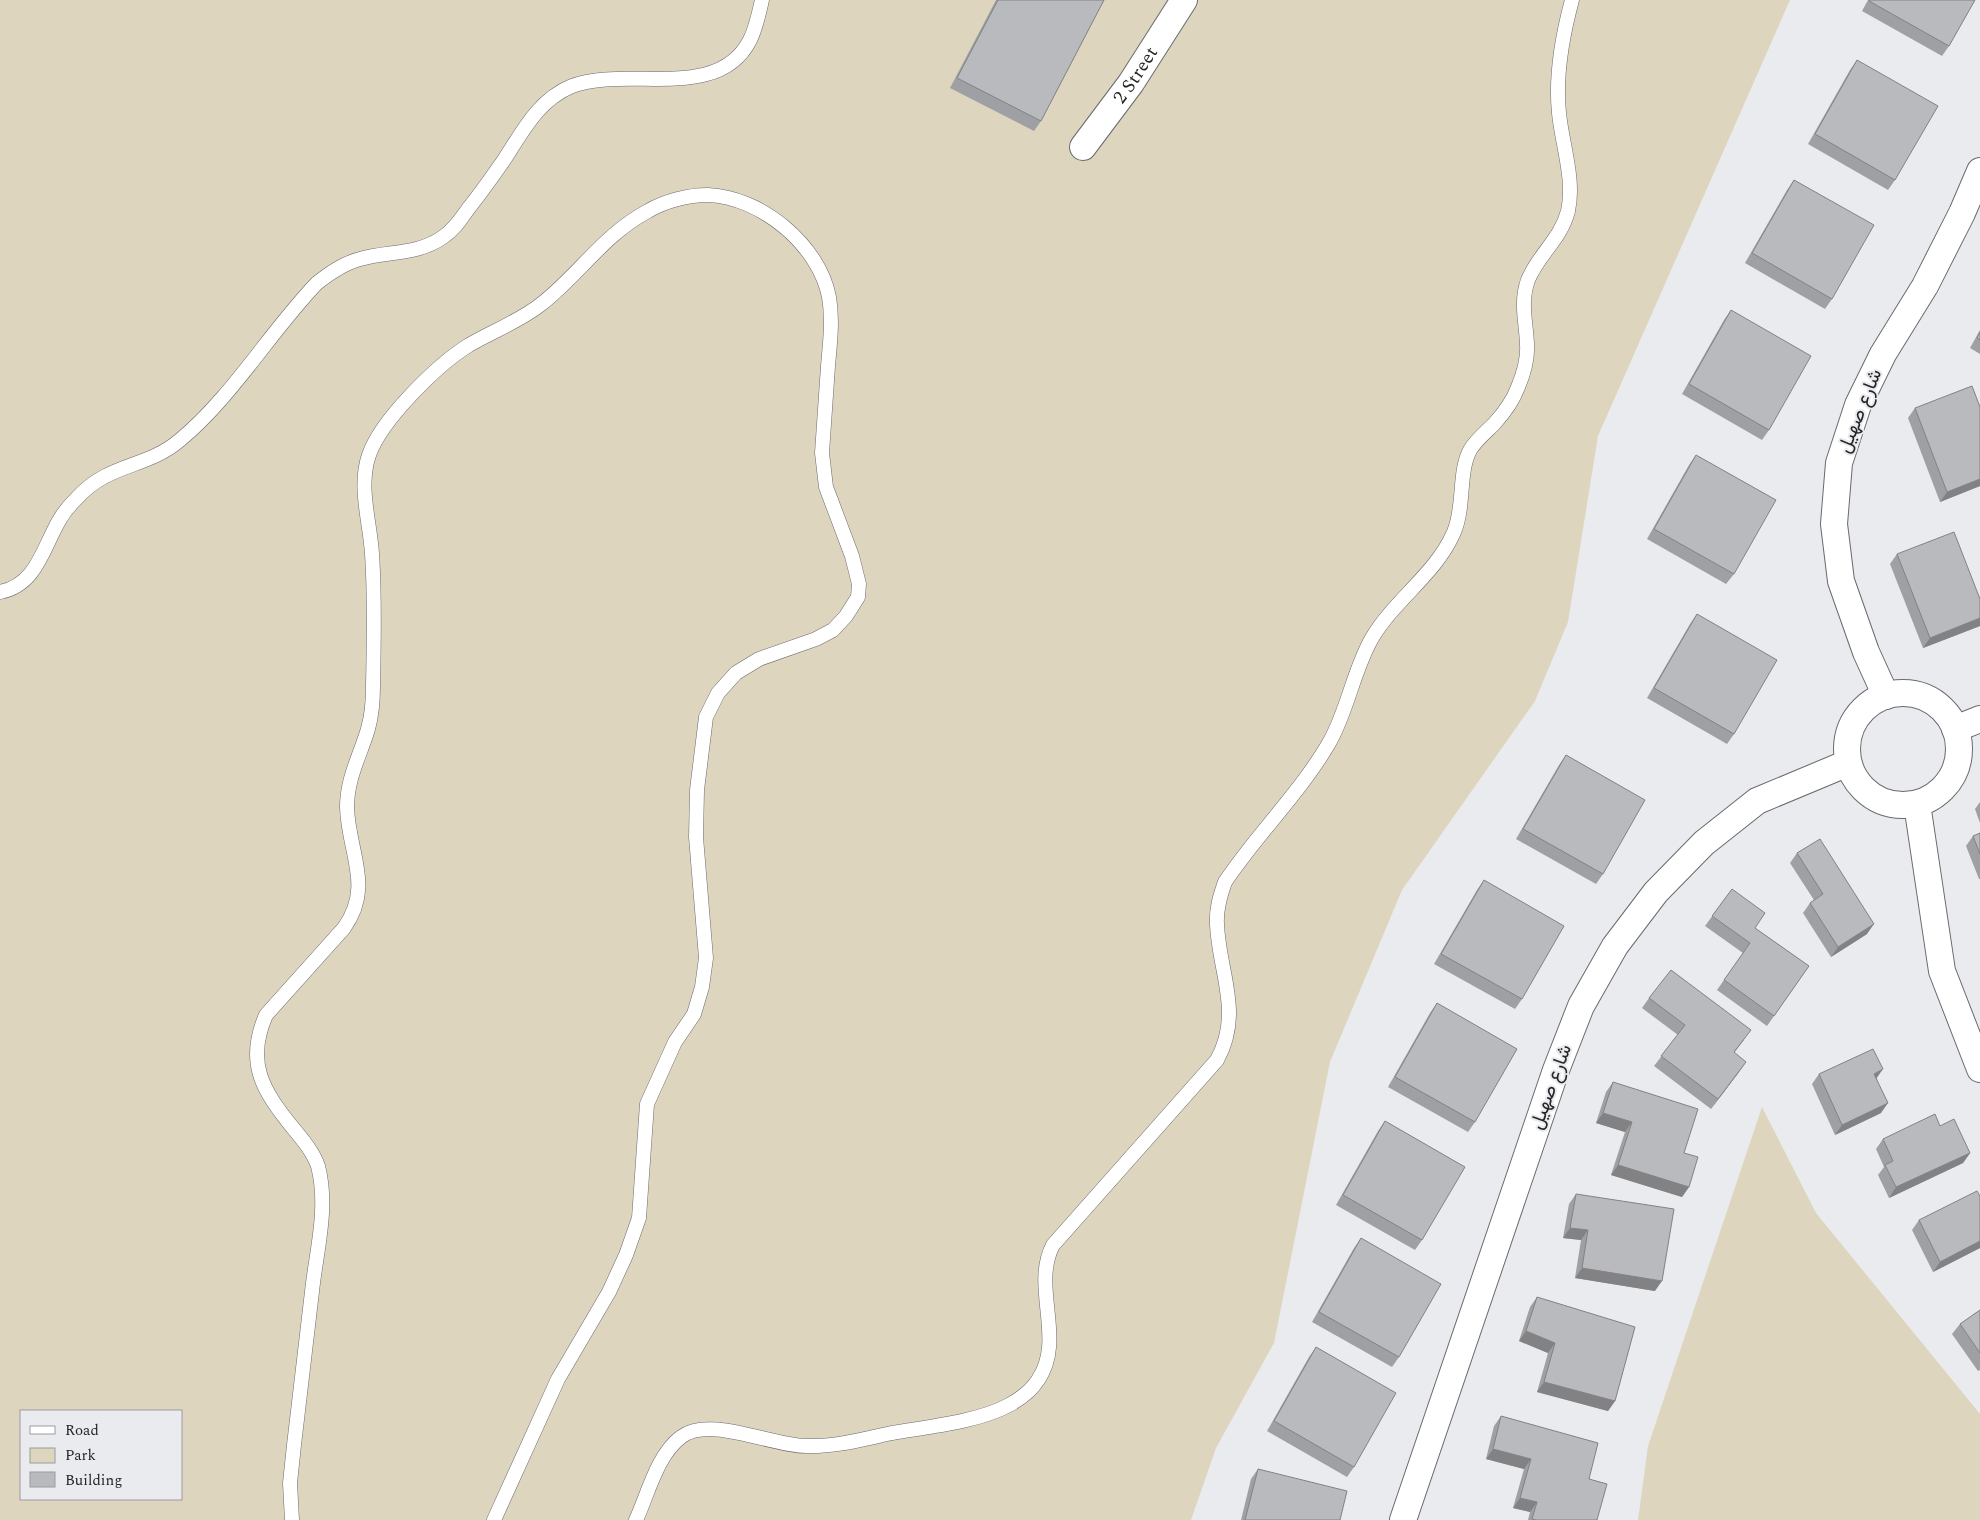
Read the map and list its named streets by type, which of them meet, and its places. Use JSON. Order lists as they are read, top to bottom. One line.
{"streets":{"street":["2 Street","شارع صهيل"]},"legend":["Road","Park","Building"]}
